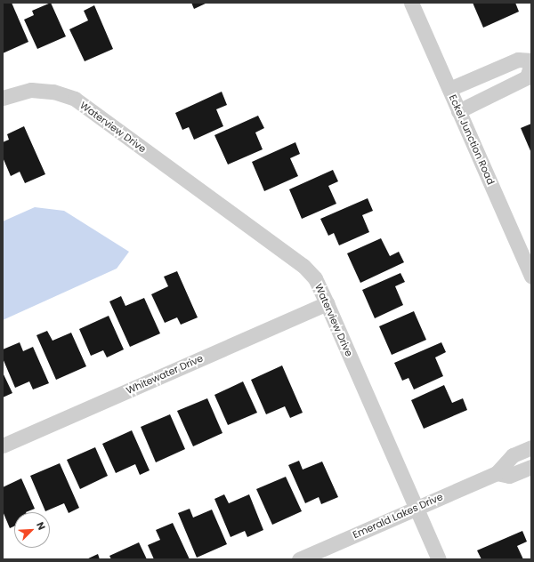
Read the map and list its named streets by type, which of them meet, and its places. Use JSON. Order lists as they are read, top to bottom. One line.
{"streets":{"street":["Waterview Drive","Eckel Junction Road","Whitewater Drive","Emerald Lakes Drive"]},"crossings":[["Waterview Drive","Whitewater Drive"],["Waterview Drive","Emerald Lakes Drive"]],"north":"top right"}
